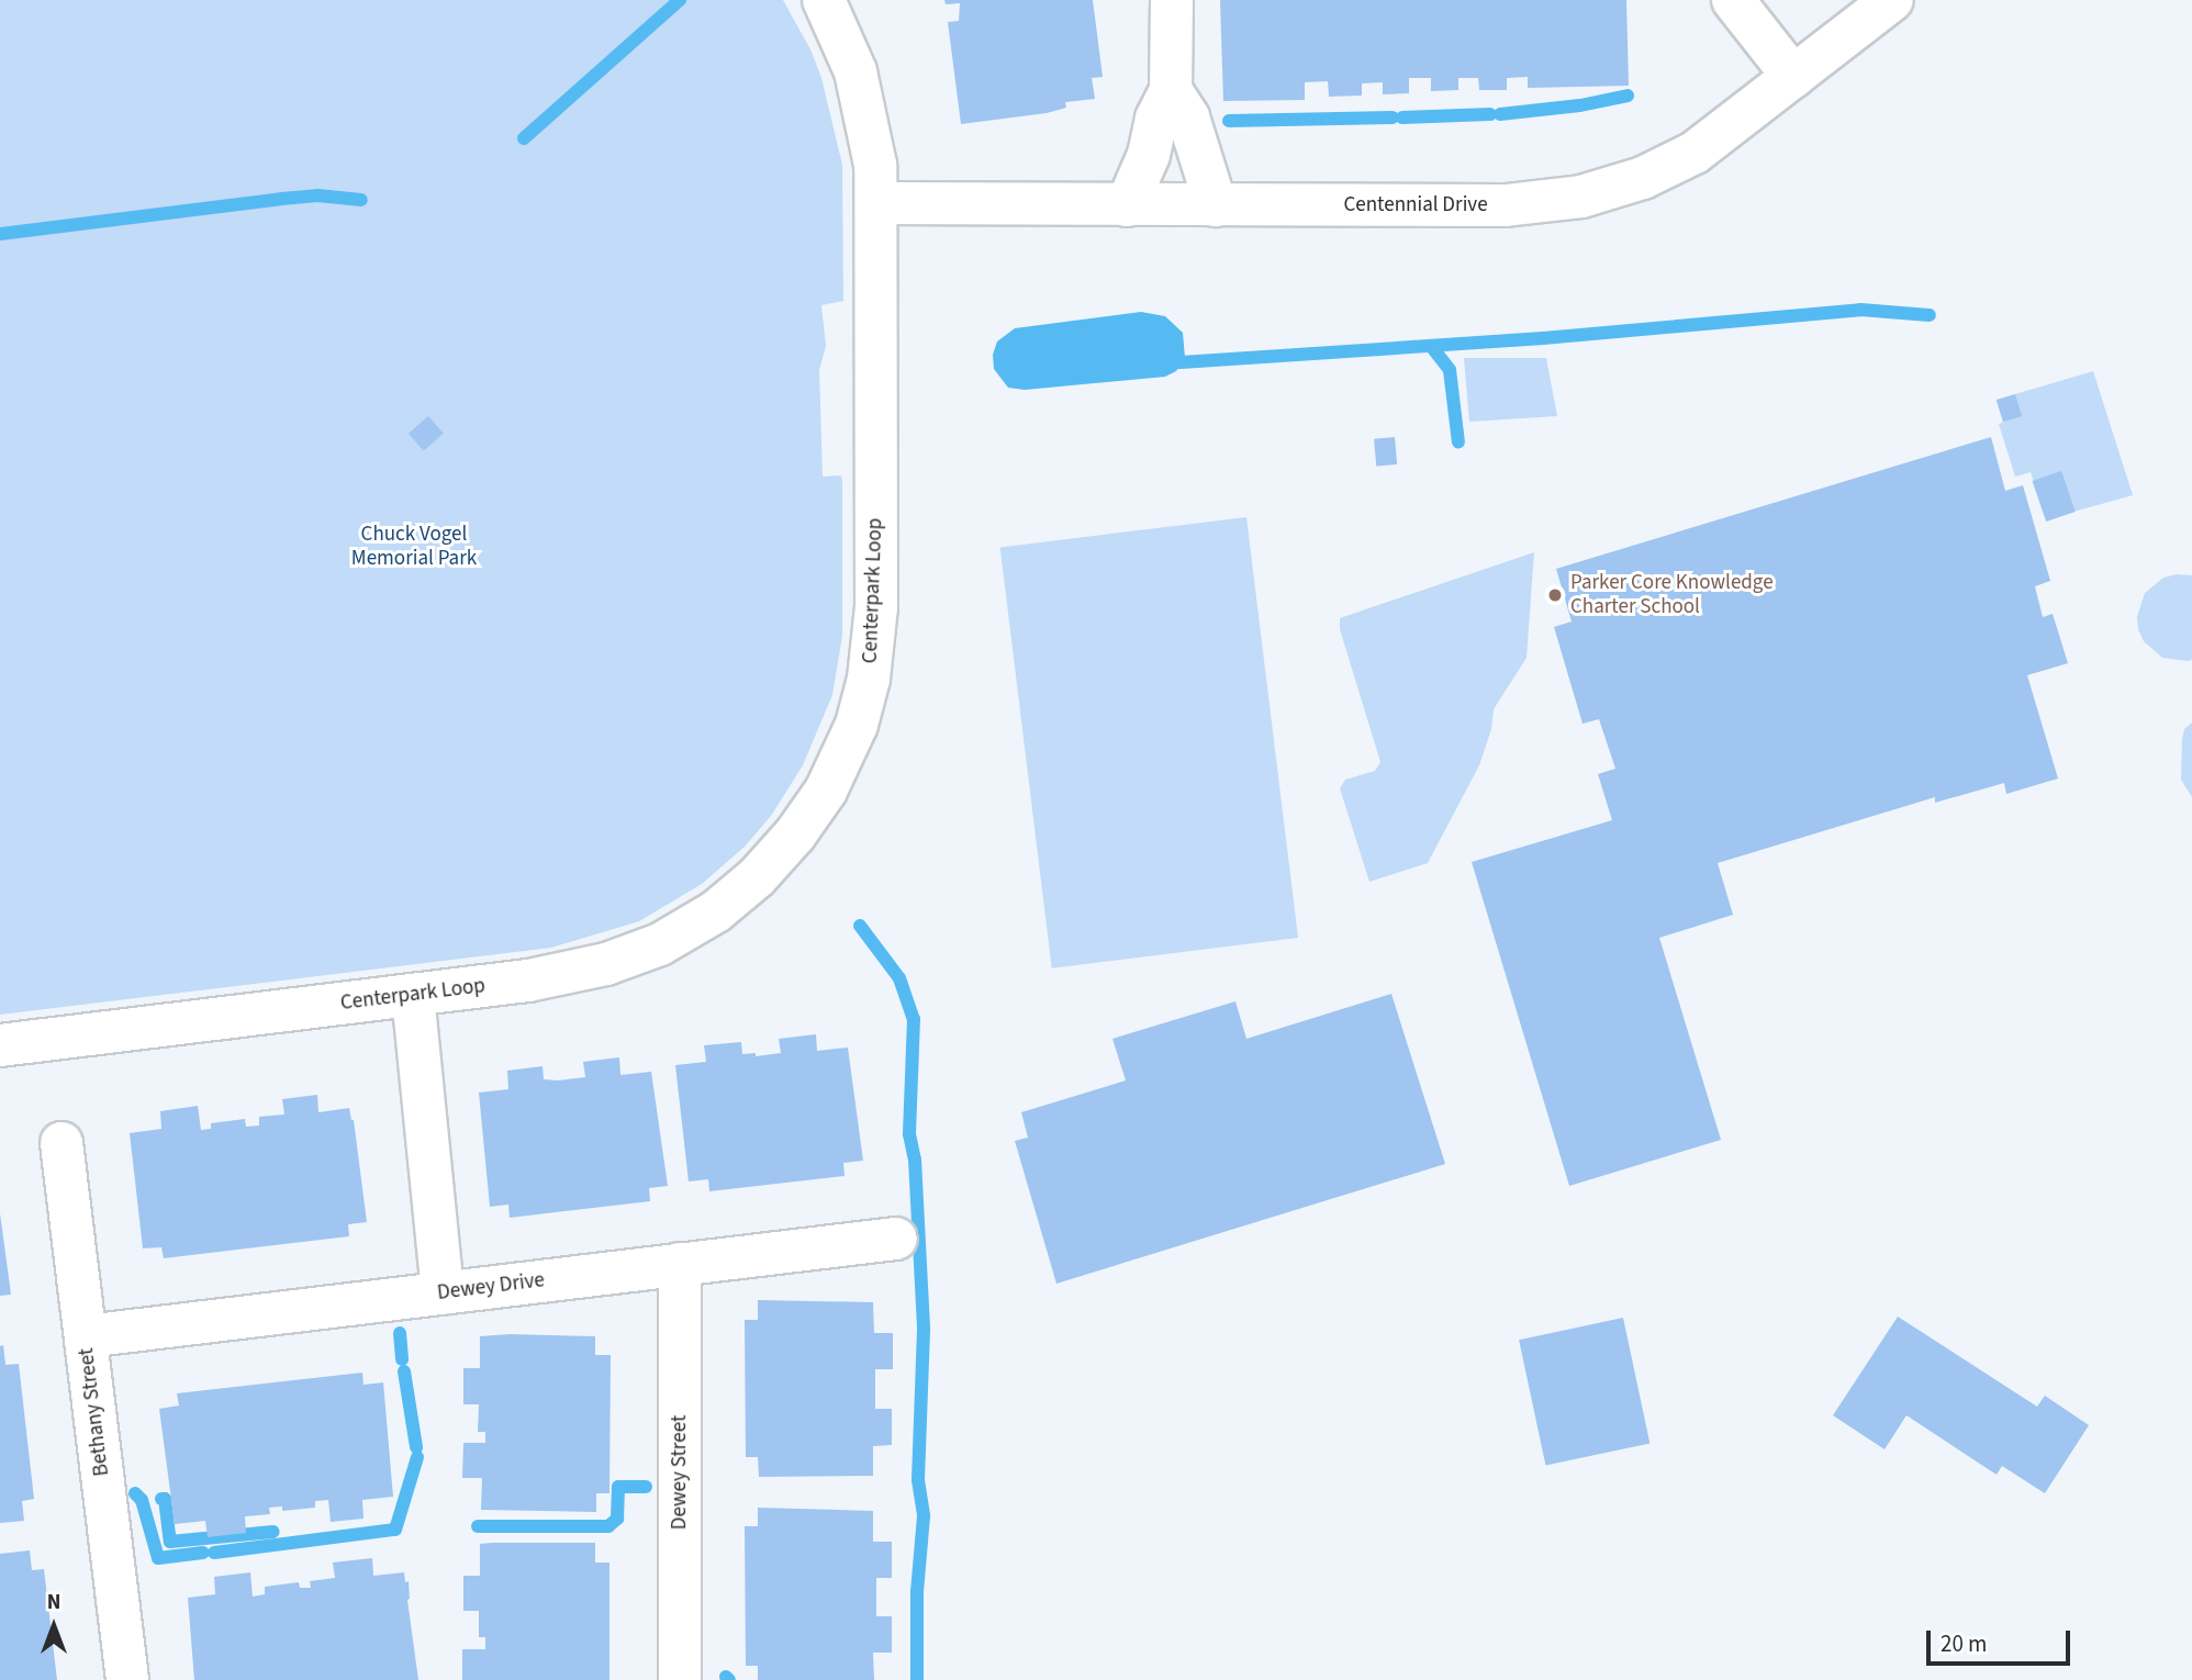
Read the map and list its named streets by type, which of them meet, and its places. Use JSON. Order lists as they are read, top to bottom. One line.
{"streets":{"street":["Centennial Drive","Centerpark Loop","Dewey Drive","Bethany Street","Dewey Street"]},"crossings":[["Centennial Drive","Centerpark Loop"],["Dewey Drive","Bethany Street"],["Dewey Drive","Dewey Street"]],"parks":["Chuck Vogel Memorial Park"],"places":["Parker Core Knowledge Charter School"],"scale_bar":"20 m","north":"top"}
